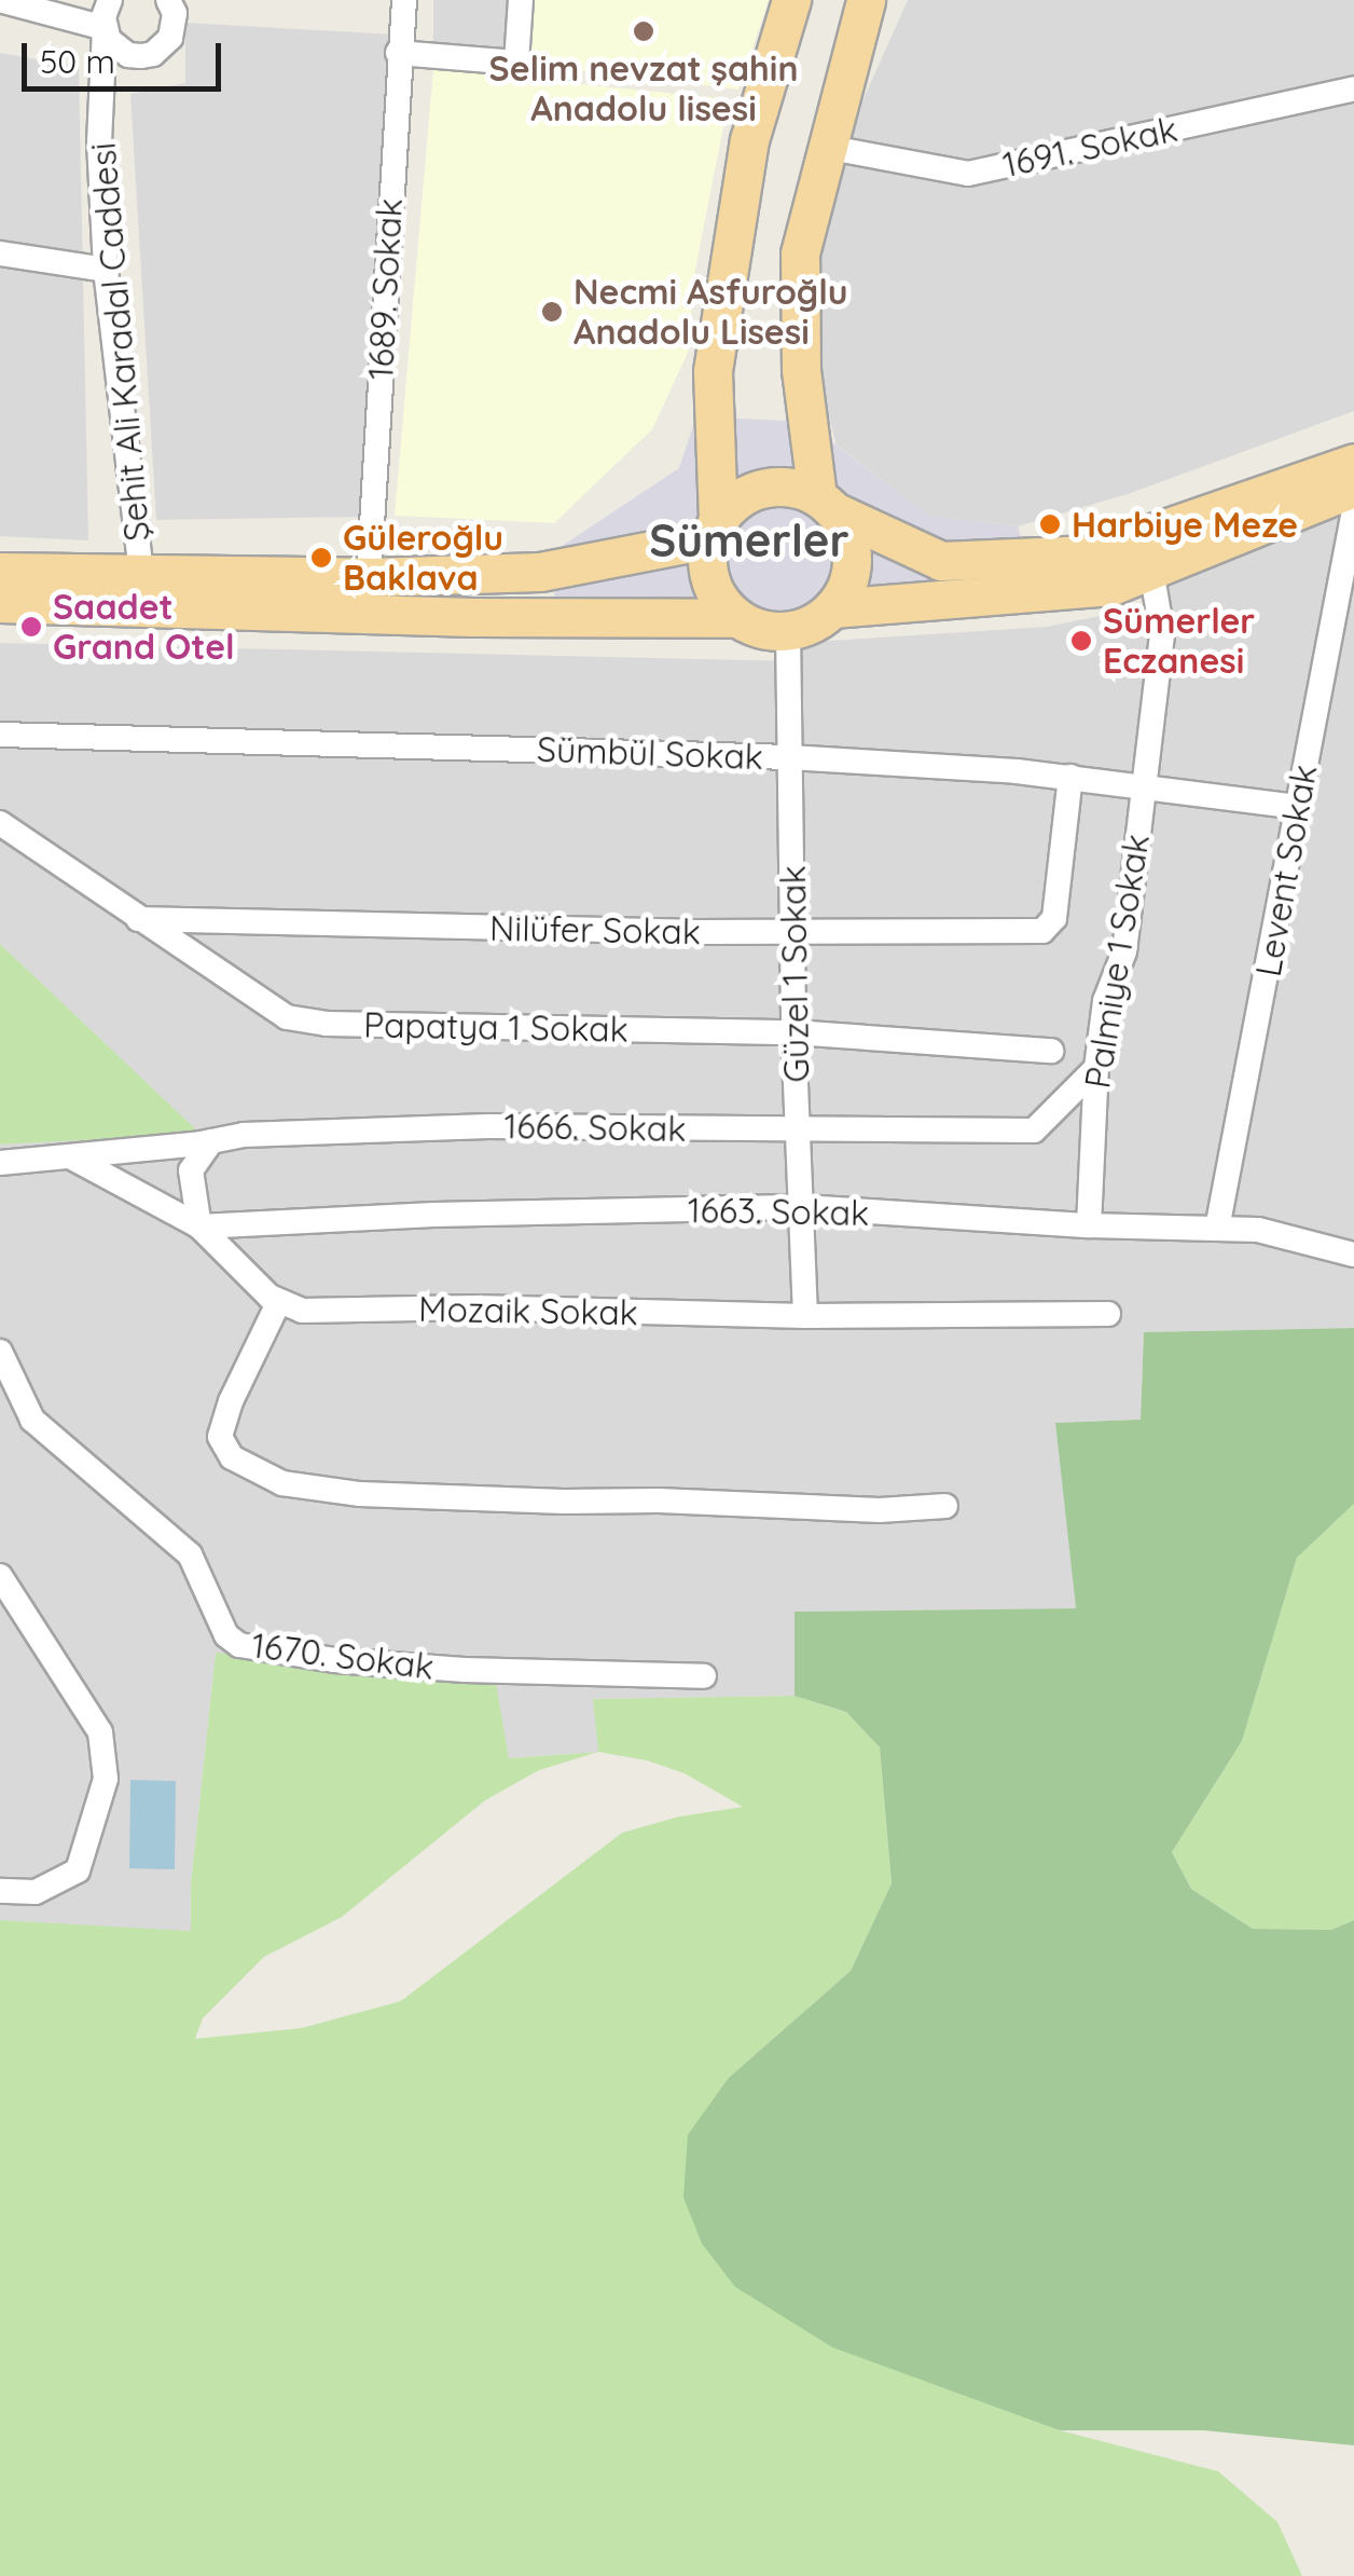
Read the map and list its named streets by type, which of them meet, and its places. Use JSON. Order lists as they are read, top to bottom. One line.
{"streets":{"street":["1691. Sokak","1689. Sokak","Şehit Ali Karadal Caddesi","Sümbül Sokak","Levent Sokak","Nilüfer Sokak","Palmiye 1 Sokak","Güzel 1 Sokak","Papatya 1 Sokak","1666. Sokak","1663. Sokak","Mozaik Sokak","1670. Sokak"]},"crossings":[["Sümbül Sokak","Levent Sokak"],["Sümbül Sokak","Nilüfer Sokak"],["Sümbül Sokak","Palmiye 1 Sokak"],["Sümbül Sokak","Güzel 1 Sokak"],["Levent Sokak","1663. Sokak"],["Nilüfer Sokak","Güzel 1 Sokak"],["Nilüfer Sokak","Papatya 1 Sokak"],["Palmiye 1 Sokak","1666. Sokak"],["Palmiye 1 Sokak","1663. Sokak"],["Güzel 1 Sokak","Papatya 1 Sokak"],["Güzel 1 Sokak","1666. Sokak"],["Güzel 1 Sokak","1663. Sokak"],["Güzel 1 Sokak","Mozaik Sokak"]],"districts":["Sümerler"],"places":["Selim nevzat şahin Anadolu lisesi","Necmi Asfuroğlu Anadolu Lisesi","Harbiye Meze","Güleroğlu Baklava","Saadet Grand Otel","Sümerler Eczanesi"],"scale_bar":"50 m"}
